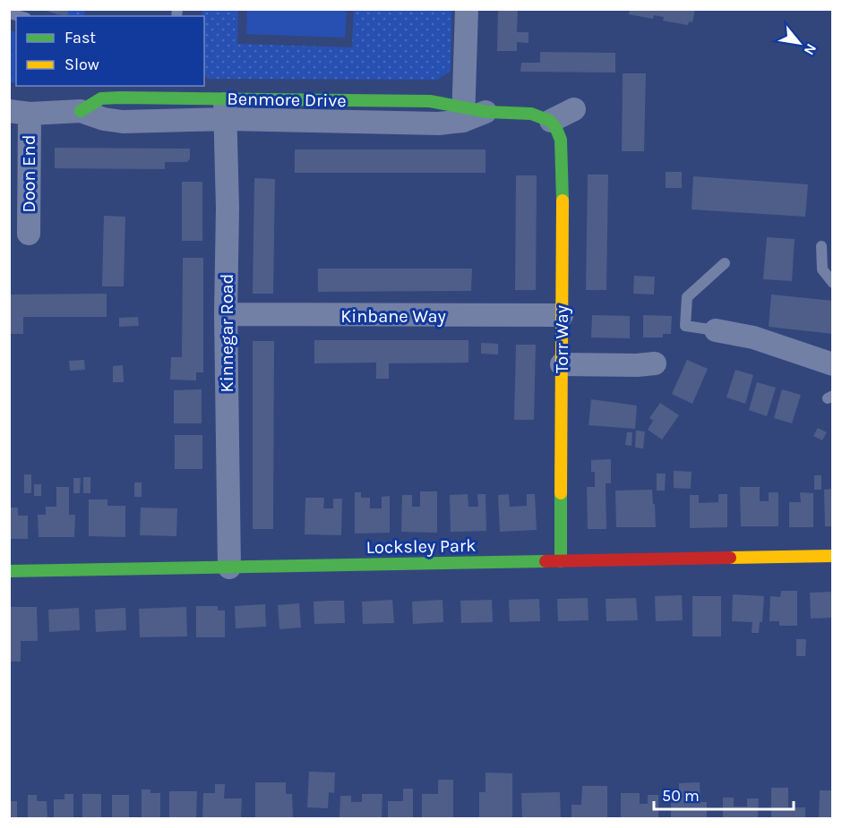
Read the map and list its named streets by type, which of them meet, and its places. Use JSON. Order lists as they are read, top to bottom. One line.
{"streets":{"street":["Benmore Drive","Doon End","Kinbane Way","Kinnegar Road","Torr Way","Locksley Park"]},"crossings":[["Benmore Drive","Doon End"],["Benmore Drive","Kinnegar Road"],["Kinbane Way","Kinnegar Road"],["Kinbane Way","Torr Way"],["Kinnegar Road","Locksley Park"],["Torr Way","Locksley Park"]],"legend":["Fast","Slow"],"scale_bar":"50 m","north":"bottom right"}
